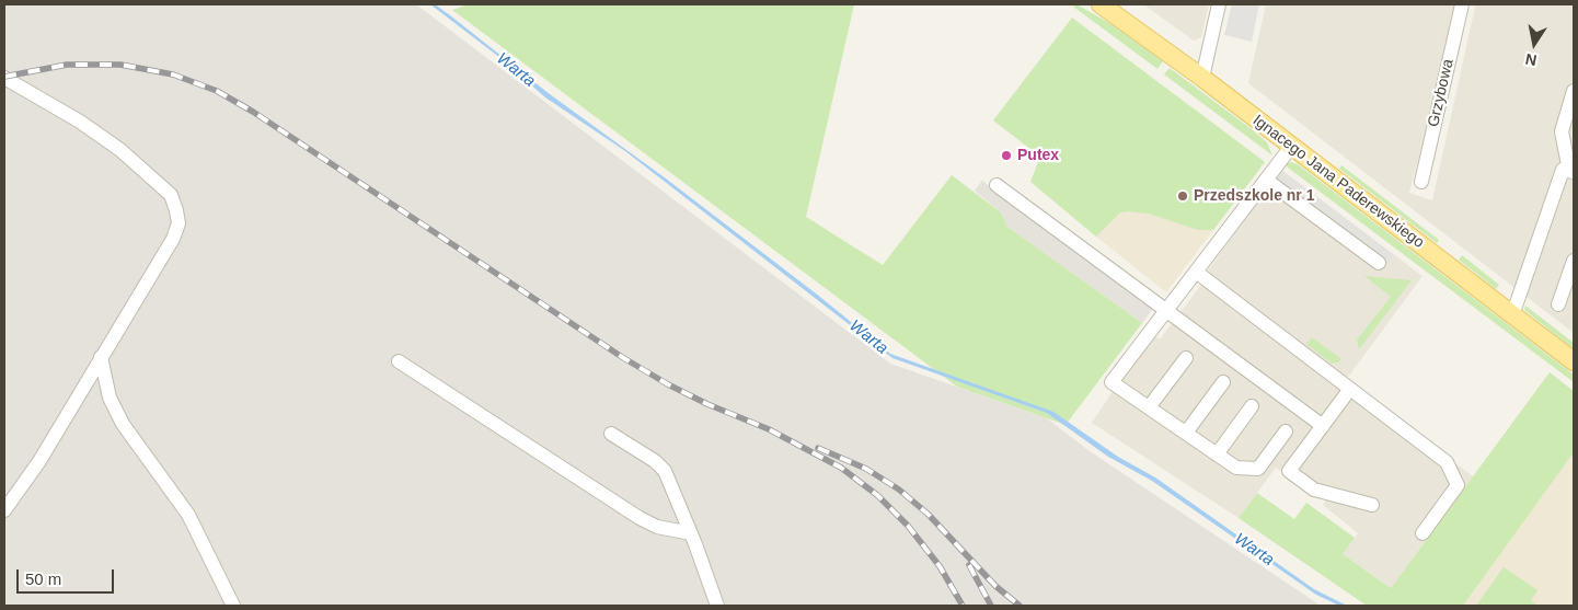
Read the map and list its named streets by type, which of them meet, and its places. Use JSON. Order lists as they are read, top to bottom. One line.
{"streets":{"main road":["Ignacego Jana Paderewskiego"],"street":["Grzybowa"]},"water":["Warta"],"places":["Putex","Przedszkole nr 1"],"scale_bar":"50 m","north":"bottom"}
